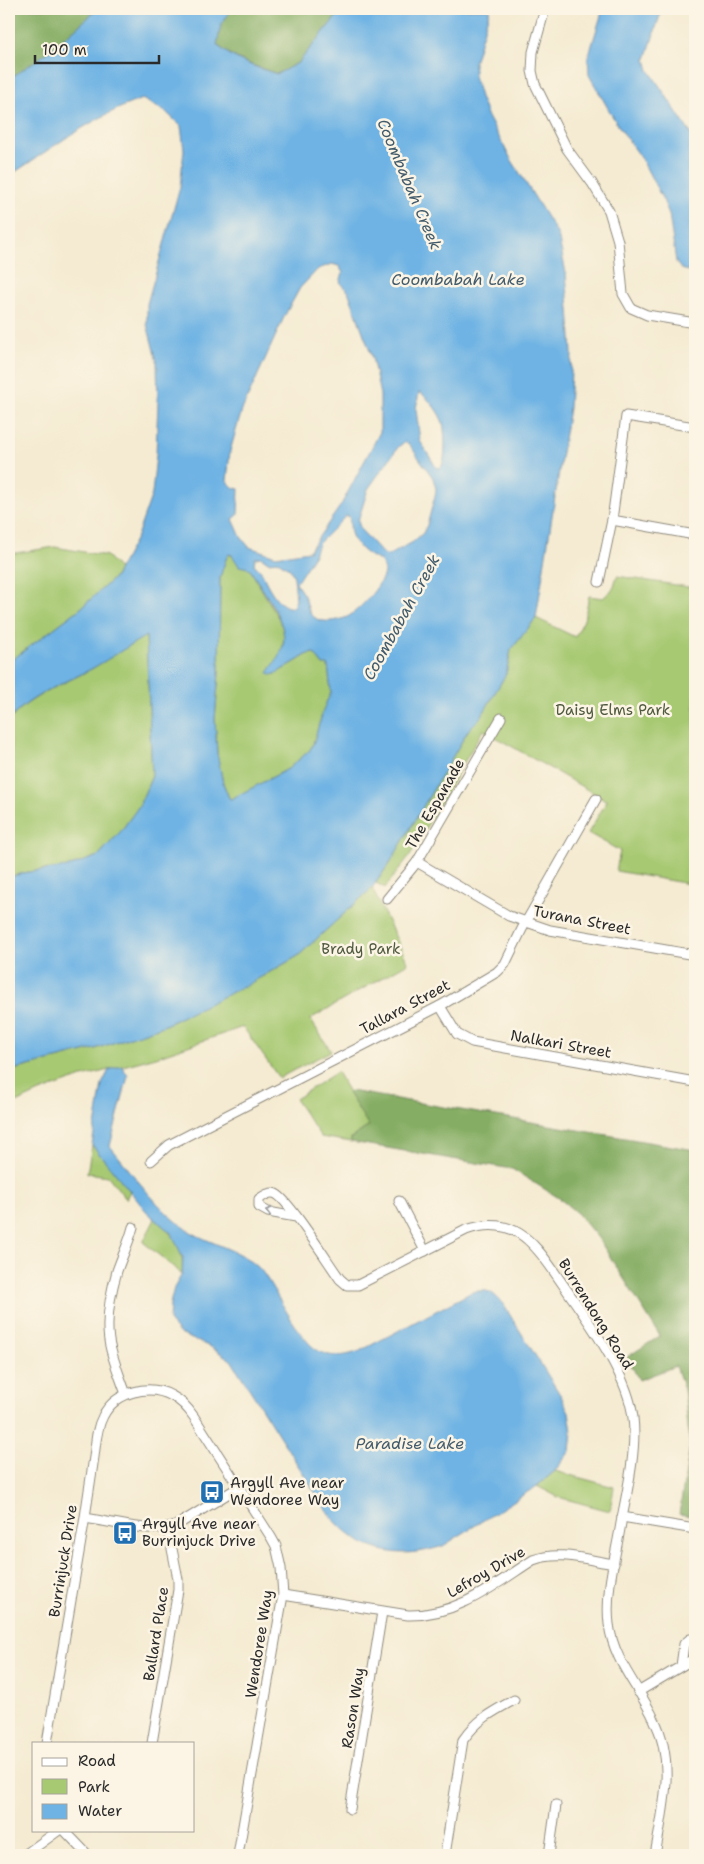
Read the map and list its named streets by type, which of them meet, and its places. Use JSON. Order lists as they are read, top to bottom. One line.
{"streets":{"street":["The Espanade","Turana Street","Tallara Street","Nalkari Street","Burrendong Road","Burrinjuck Drive","Lefroy Drive","Ballard Place","Wendoree Way","Rason Way"]},"crossings":[["The Espanade","Turana Street"],["Turana Street","Tallara Street"],["Tallara Street","Nalkari Street"],["Burrendong Road","Lefroy Drive"],["Burrinjuck Drive","Ballard Place"],["Burrinjuck Drive","Wendoree Way"],["Lefroy Drive","Wendoree Way"],["Lefroy Drive","Rason Way"],["Ballard Place","Wendoree Way"]],"water":["Coombabah Creek","Coombabah Lake","Paradise Lake"],"parks":["Daisy Elms Park","Brady Park"],"places":{"bus stop":["Argyll Ave near Wendoree Way","Argyll Ave near Burrinjuck Drive"]},"legend":["Road","Park","Water"],"scale_bar":"100 m"}
